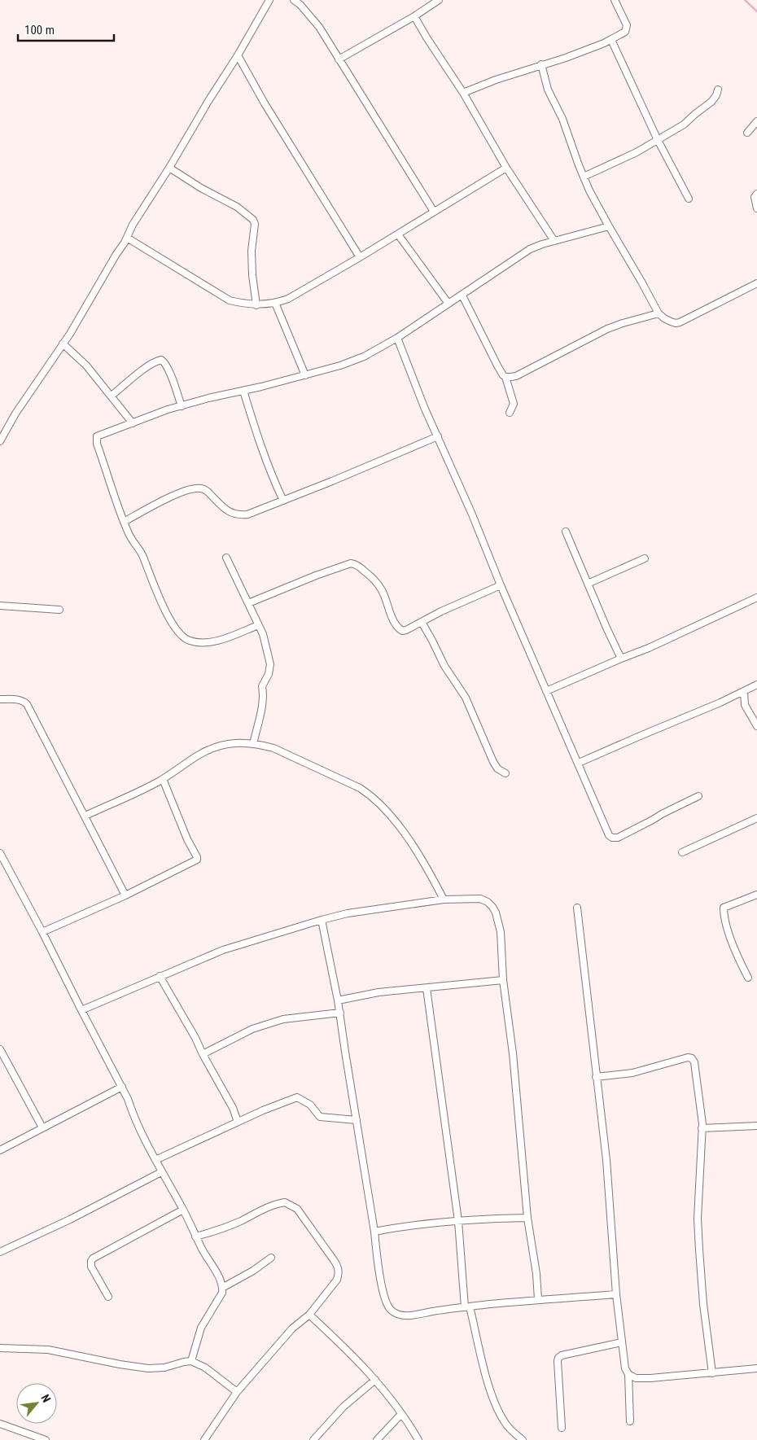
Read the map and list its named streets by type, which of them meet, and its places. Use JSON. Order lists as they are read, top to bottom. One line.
{"scale_bar":"100 m","north":"top right"}
